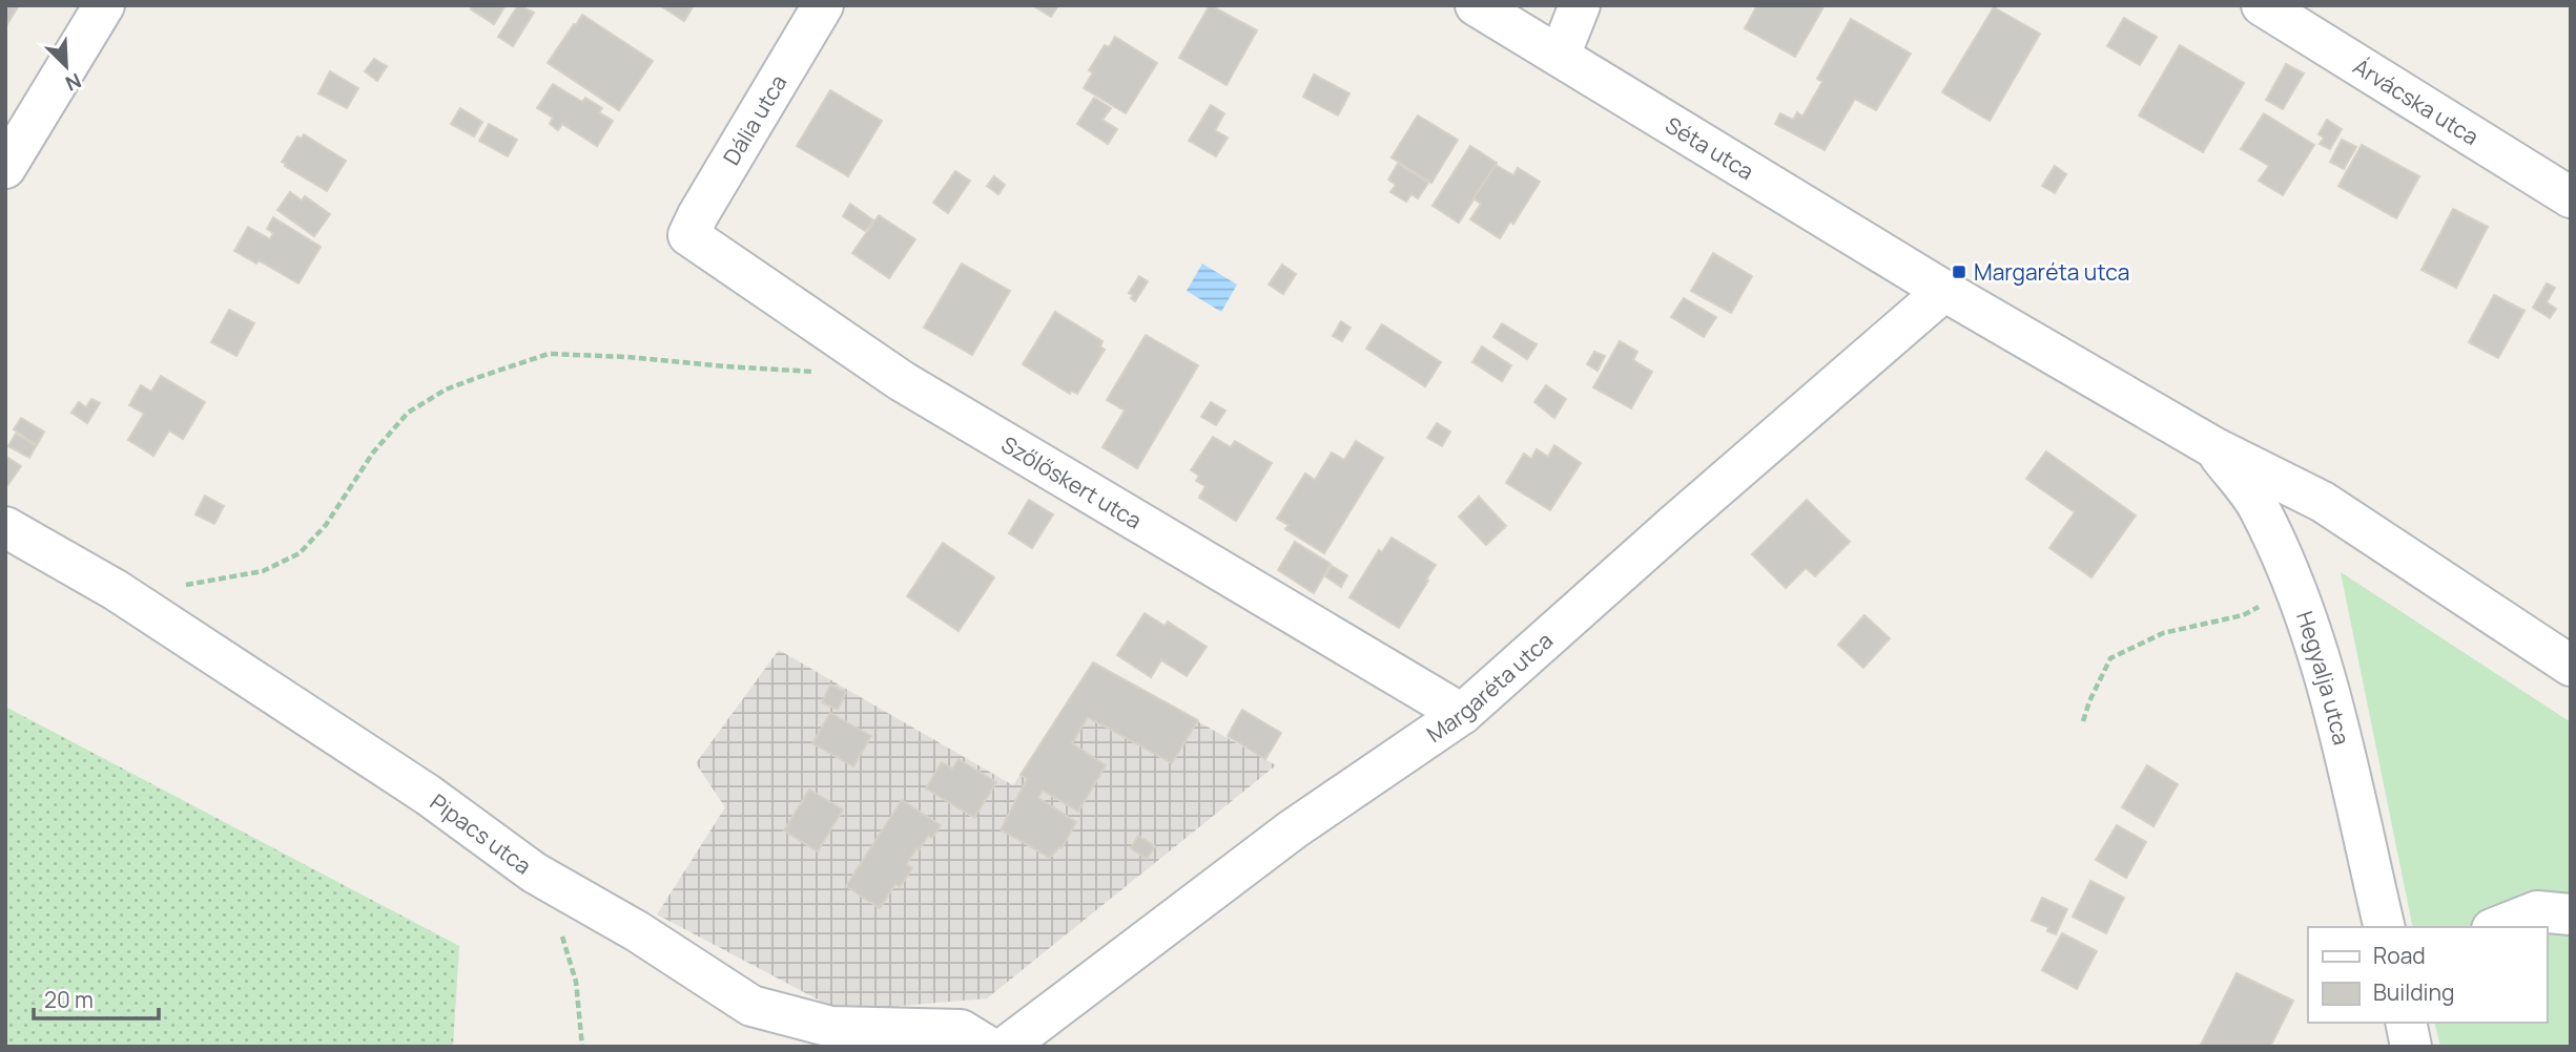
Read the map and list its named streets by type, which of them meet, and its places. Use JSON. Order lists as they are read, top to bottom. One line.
{"streets":{"street":["Árvácska utca","Dália utca","Séta utca","Szőlőskert utca","Hegyalja utca","Margaréta utca","Pipacs utca"]},"crossings":[["Dália utca","Szőlőskert utca"],["Séta utca","Hegyalja utca"],["Séta utca","Margaréta utca"],["Szőlőskert utca","Margaréta utca"]],"places":{"transit":["Margaréta utca"]},"legend":["Road","Building"],"scale_bar":"20 m","north":"bottom right"}
